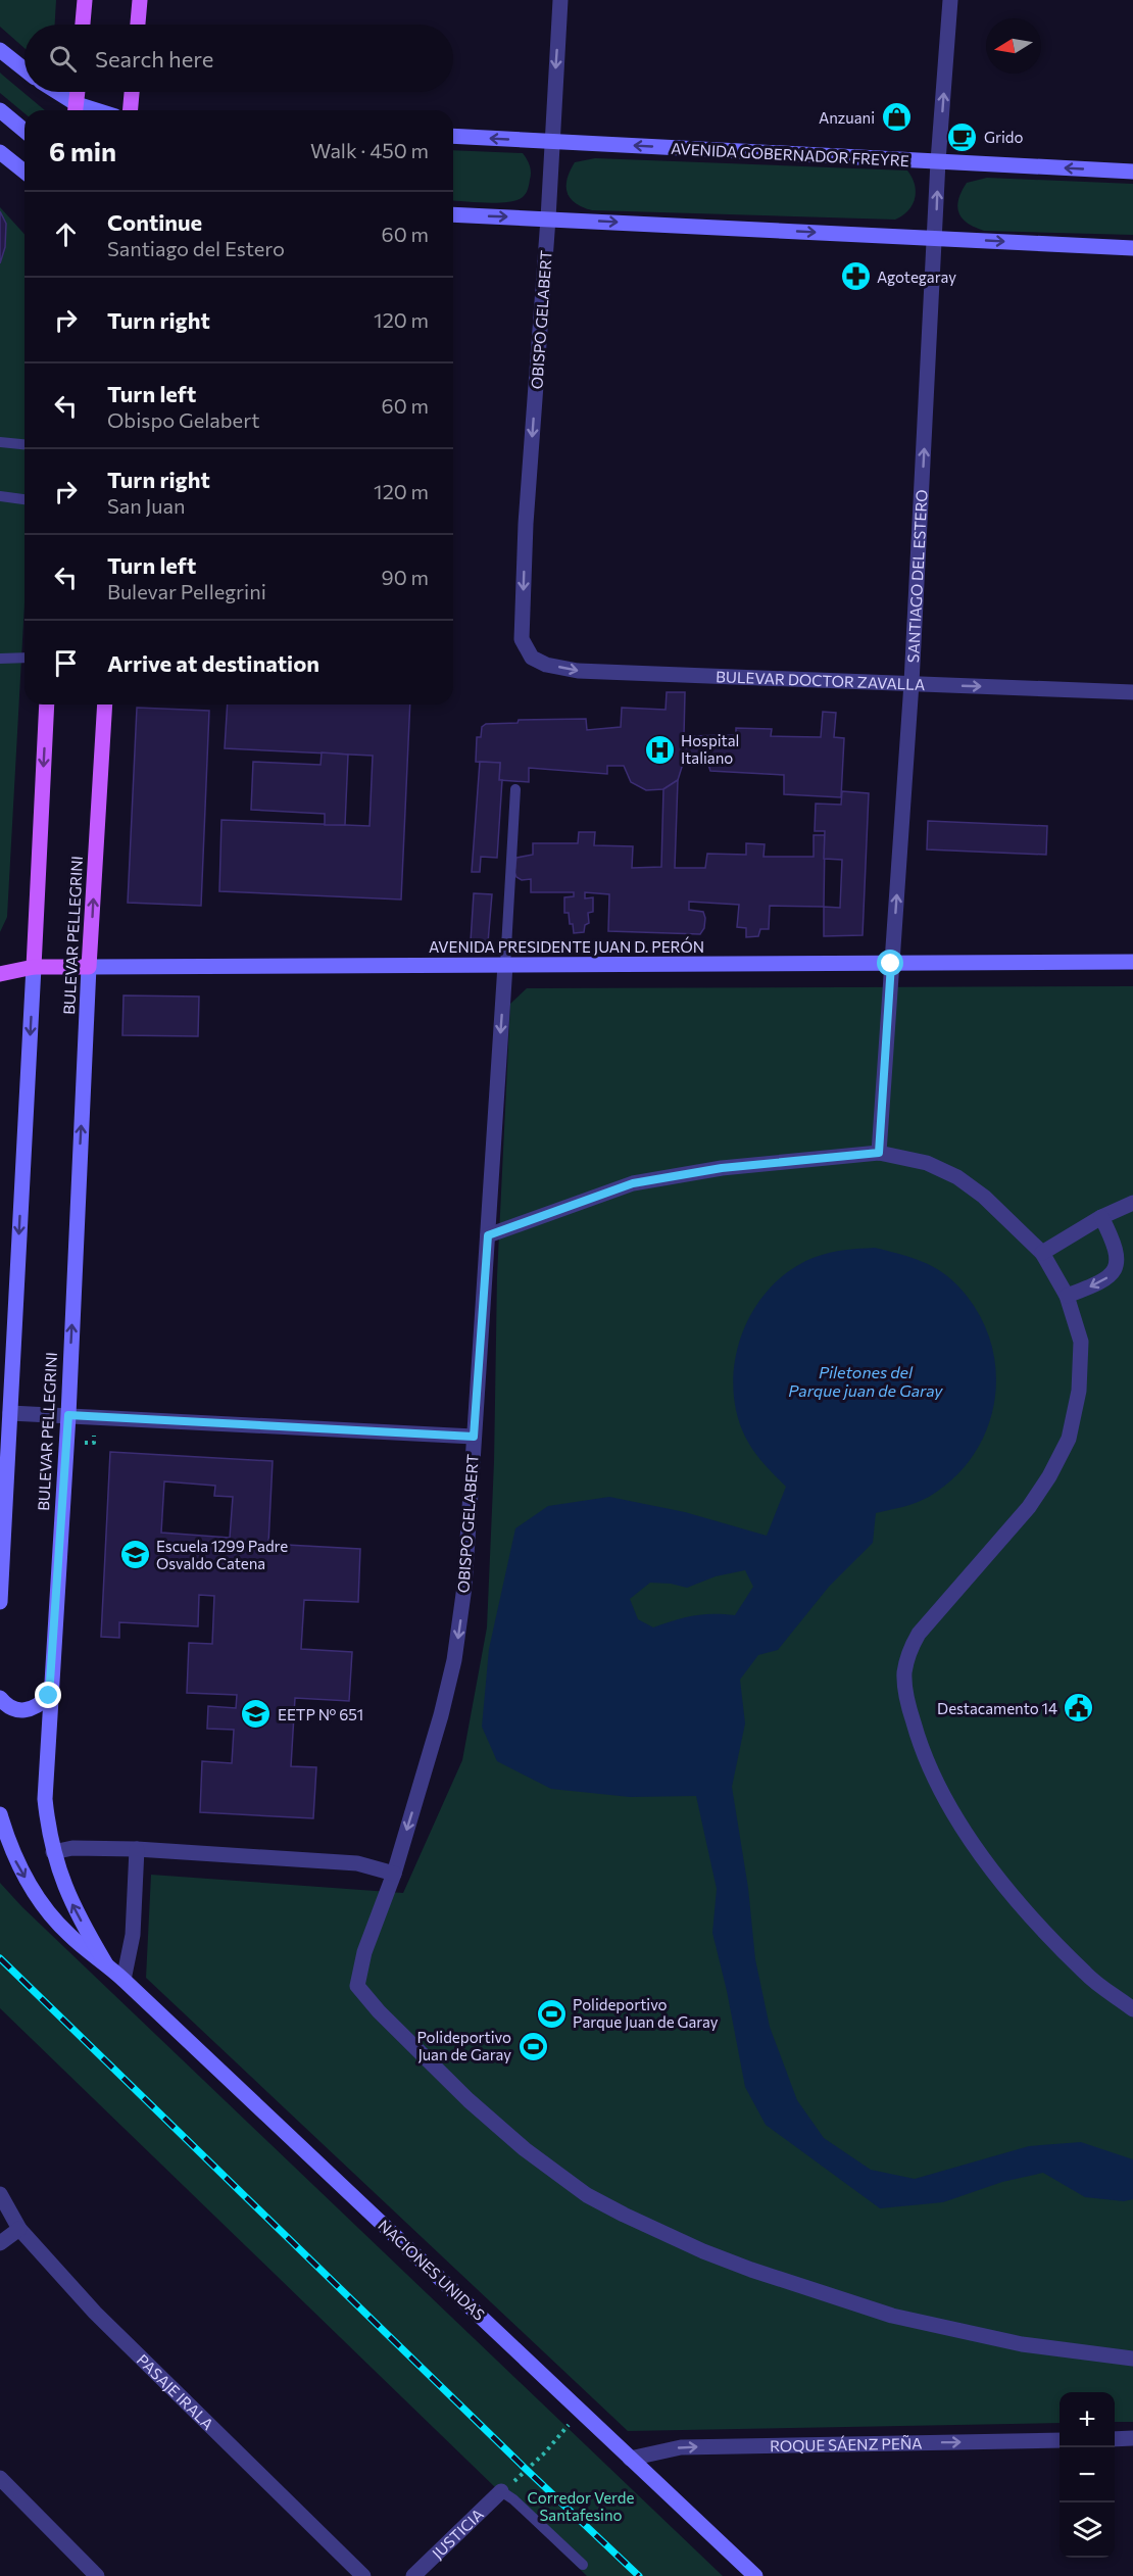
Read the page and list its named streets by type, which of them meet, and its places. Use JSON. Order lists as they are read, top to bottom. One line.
{"streets":{"main road":["BULEVAR PELLEGRINI","AVENIDA PRESIDENTE JUAN D. PERÓN"],"street":["AVENIDA GOBERNADOR FREYRE","OBISPO GELABERT","SANTIAGO DEL ESTERO","BULEVAR DOCTOR ZAVALLA","NACIONES UNIDAS","PASAJE IRALA","ROQUE SÁENZ PEÑA","JUSTICIA"]},"crossings":[["AVENIDA GOBERNADOR FREYRE","OBISPO GELABERT"],["AVENIDA GOBERNADOR FREYRE","SANTIAGO DEL ESTERO"],["OBISPO GELABERT","BULEVAR DOCTOR ZAVALLA"],["OBISPO GELABERT","AVENIDA PRESIDENTE JUAN D. PERÓN"],["SANTIAGO DEL ESTERO","BULEVAR DOCTOR ZAVALLA"],["SANTIAGO DEL ESTERO","AVENIDA PRESIDENTE JUAN D. PERÓN"],["BULEVAR PELLEGRINI","AVENIDA PRESIDENTE JUAN D. PERÓN"],["BULEVAR PELLEGRINI","NACIONES UNIDAS"],["NACIONES UNIDAS","ROQUE SÁENZ PEÑA"]],"one_way":["OBISPO GELABERT","SANTIAGO DEL ESTERO","BULEVAR DOCTOR ZAVALLA","ROQUE SÁENZ PEÑA"],"water":["Piletones del Parque juan de Garay"],"parks":["Corredor Verde Santafesino"],"places":{"shop":["Anzuani"],"cafe":["Grido"],"pharmacy":["Agotegaray"],"hospital":["Hospital Italiano"],"school or university":["Escuela 1299 Padre Osvaldo Catena","EETP Nº 651"],"public building":["Destacamento 14"],"sports":["Polideportivo Parque Juan de Garay","Polideportivo Juan de Garay"]},"north":"left","page":{"search":"Search here","heading":["6 min","Walk · 450 m"],"list":[["Continue","Santiago del Estero","60 m"],["Turn right","120 m"],["Turn left","Obispo Gelabert","60 m"],["Turn right","San Juan","120 m"],["Turn left","Bulevar Pellegrini","90 m"],"Arrive at destination"],"map_buttons":["+","−"]}}
